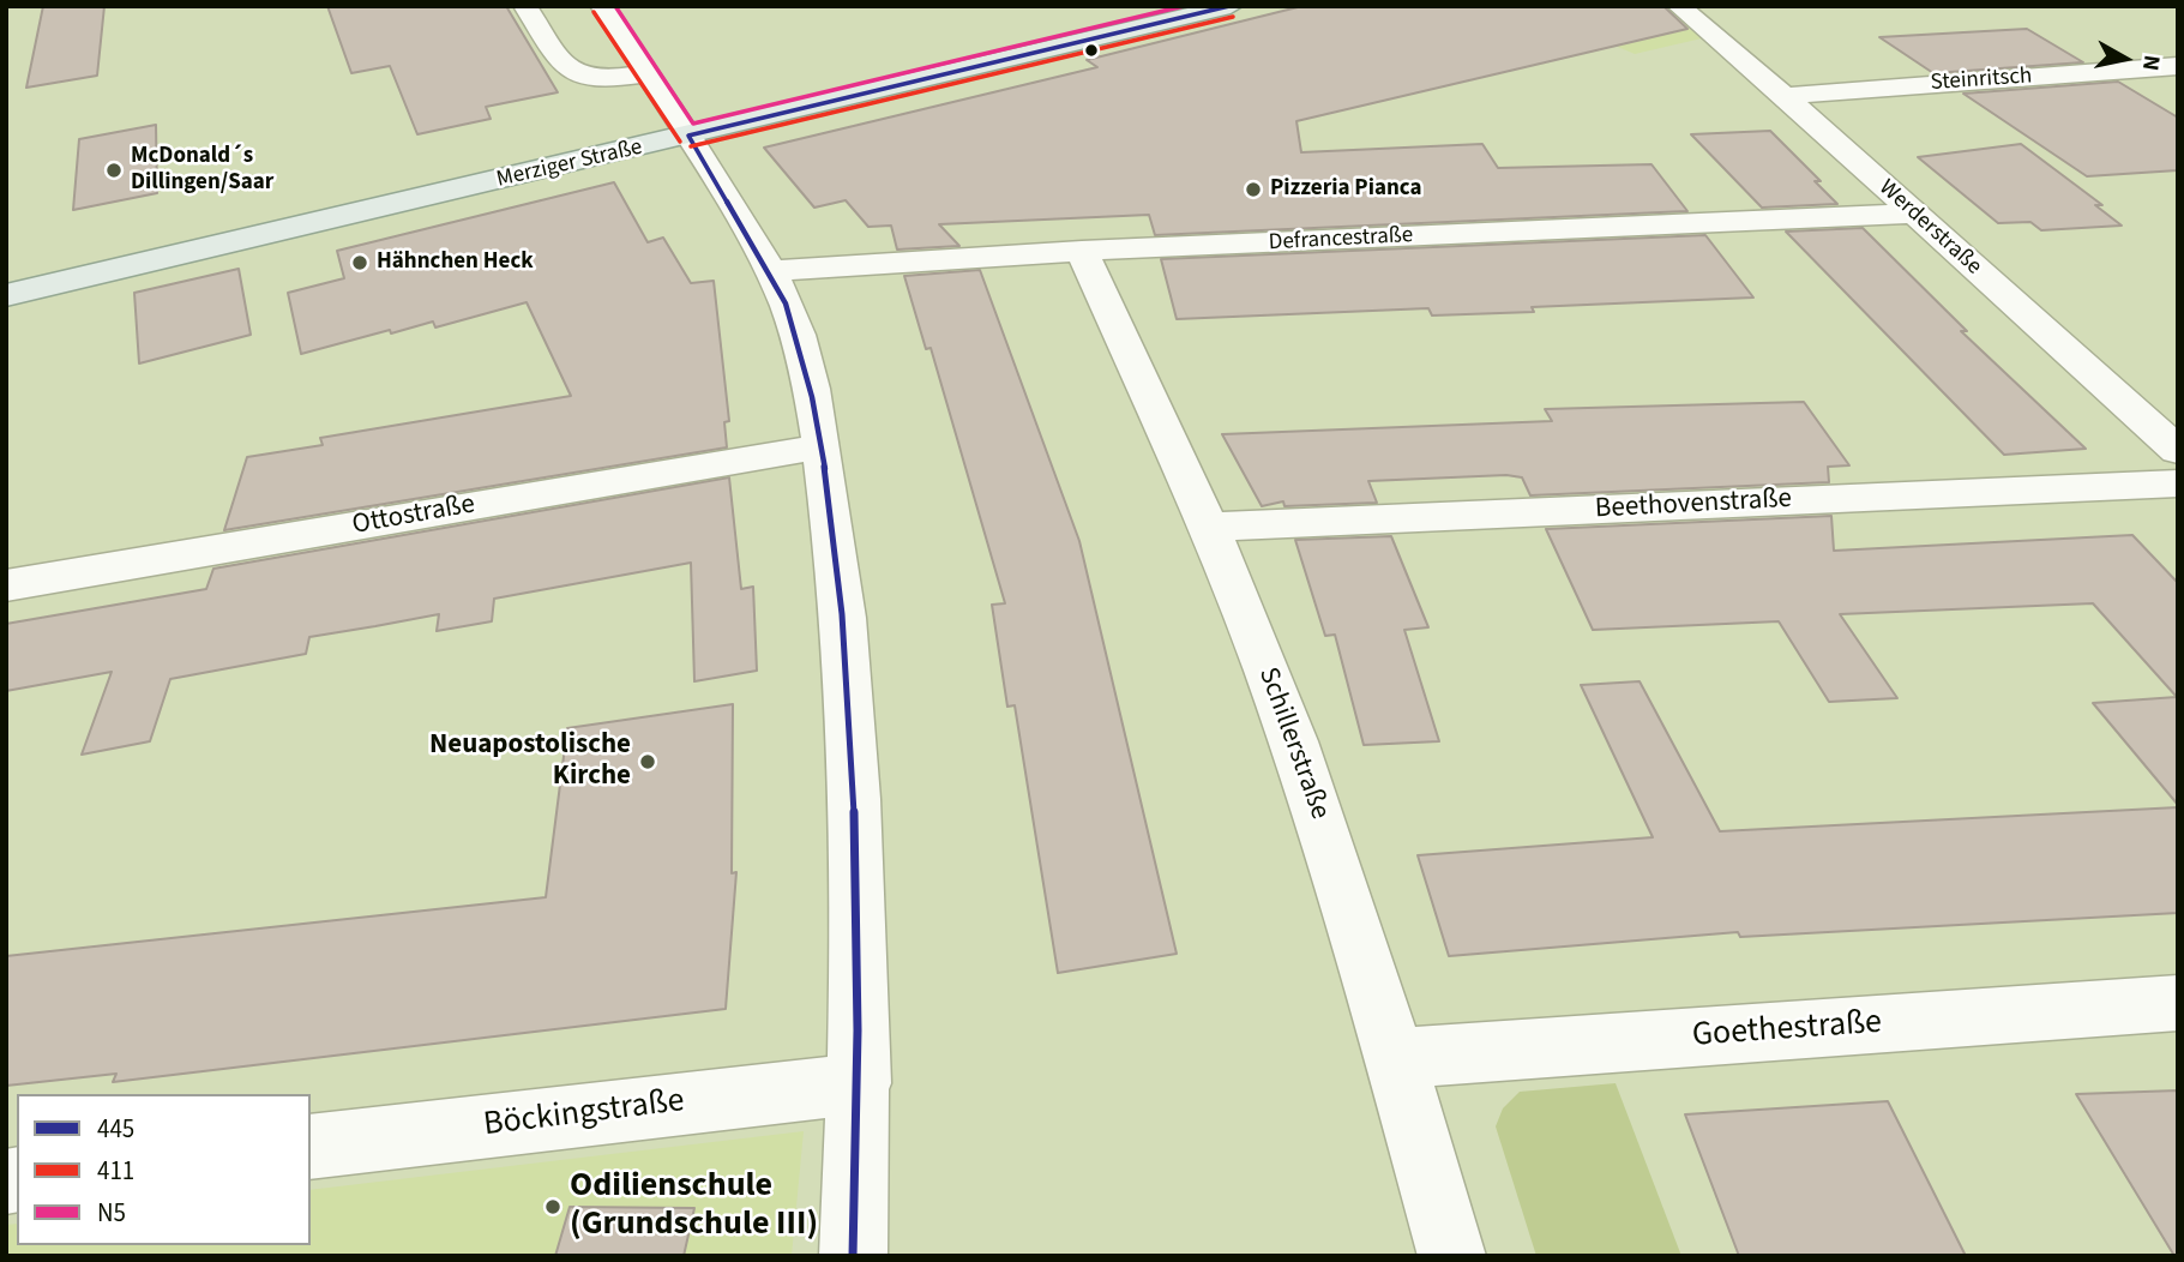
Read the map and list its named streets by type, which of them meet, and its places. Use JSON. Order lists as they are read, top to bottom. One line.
{"streets":{"main road":["Merziger Straße"],"street":["Steinritsch","Werderstraße","Defrancestraße","Beethovenstraße","Ottostraße","Schillerstraße","Goethestraße","Böckingstraße"]},"crossings":[["Steinritsch","Werderstraße"],["Werderstraße","Defrancestraße"],["Defrancestraße","Schillerstraße"],["Beethovenstraße","Schillerstraße"],["Schillerstraße","Goethestraße"]],"places":["McDonald´s Dillingen/Saar","Pizzeria Pianca","Hähnchen Heck","Neuapostolische Kirche","Odilienschule (Grundschule III)"],"lines":["transit line 445","transit line N5","transit line 411"],"legend":["445","411","N5"],"north":"right"}
